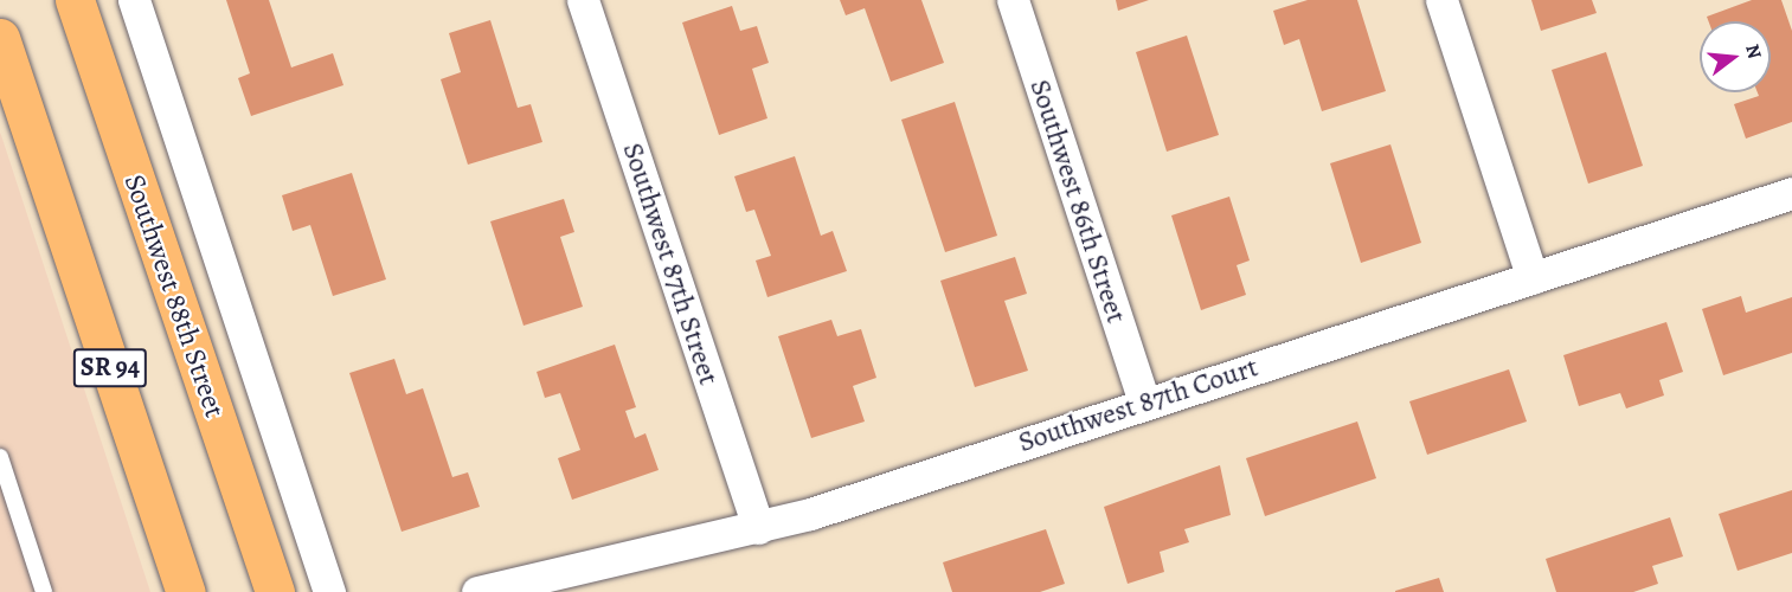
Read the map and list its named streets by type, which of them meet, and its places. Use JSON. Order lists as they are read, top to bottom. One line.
{"streets":{"main road":["Southwest 88th Street","SR 94"],"street":["Southwest 86th Street","Southwest 87th Street","Southwest 87th Court"]},"crossings":[["Southwest 86th Street","Southwest 87th Court"],["Southwest 87th Street","Southwest 87th Court"]],"north":"right"}
